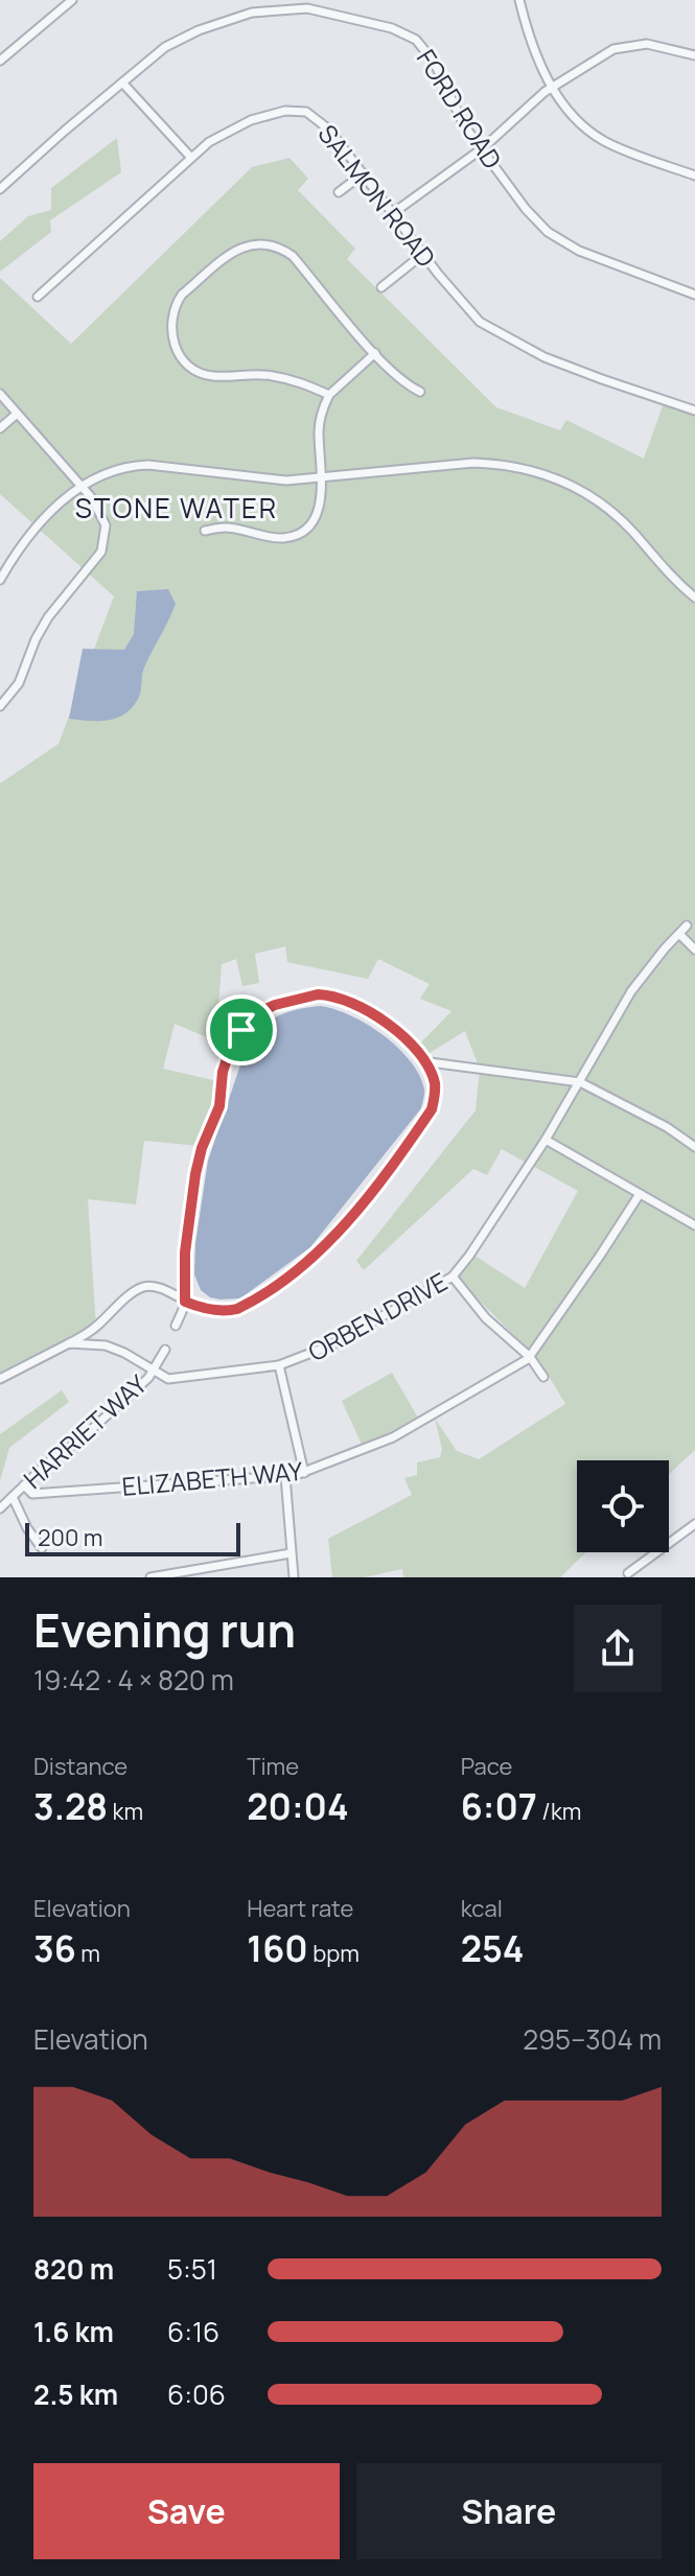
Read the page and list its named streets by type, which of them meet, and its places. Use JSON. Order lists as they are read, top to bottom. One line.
{"streets":{"street":["FORD ROAD","SALMON ROAD","ORBEN DRIVE","HARRIET WAY","ELIZABETH WAY"]},"crossings":[["ORBEN DRIVE","HARRIET WAY"],["HARRIET WAY","ELIZABETH WAY"]],"districts":["STONE WATER"],"scale_bar":"200 m","page":{"scale":"200 m","heading":["Evening run","19:42 · 4 × 820 m"],"stats":[["Distance","3.28 km"],["Time","20:04"],["Pace","6:07 /km"],["Elevation","36 m"],["Heart rate","160 bpm"],["kcal","254"]],"chart":["Elevation","295–304 m"],"list":[{"name":"820 m","note":"5:51"},{"name":"1.6 km","note":"6:16"},{"name":"2.5 km","note":"6:06"}],"buttons":["Save","Share"]}}
